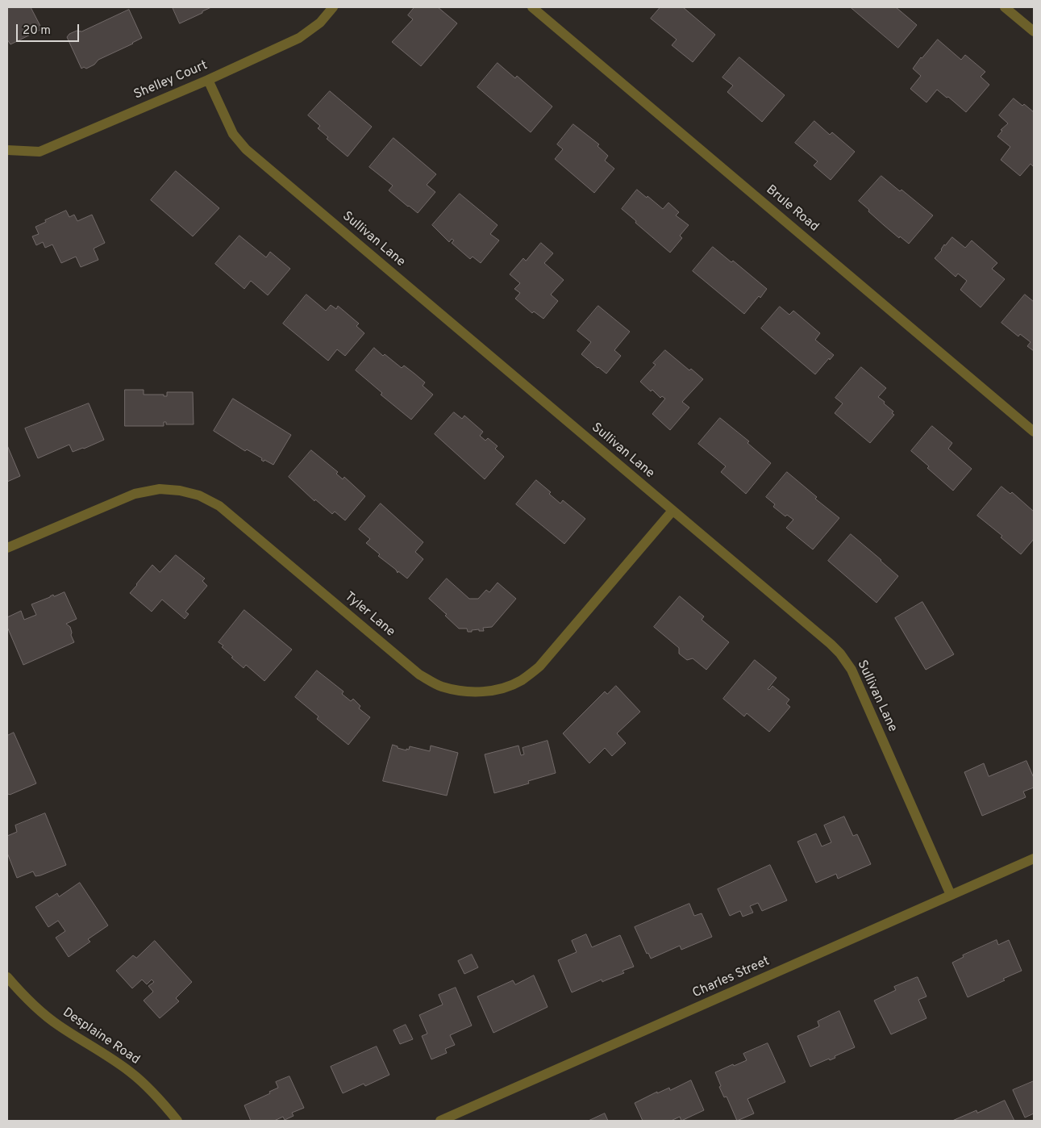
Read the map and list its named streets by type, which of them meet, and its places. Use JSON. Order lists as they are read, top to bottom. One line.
{"streets":{"street":["Shelley Court","Brule Road","Sullivan Lane","Tyler Lane","Charles Street","Desplaine Road"]},"crossings":[["Shelley Court","Sullivan Lane"],["Sullivan Lane","Tyler Lane"],["Sullivan Lane","Charles Street"]],"scale_bar":"20 m"}
